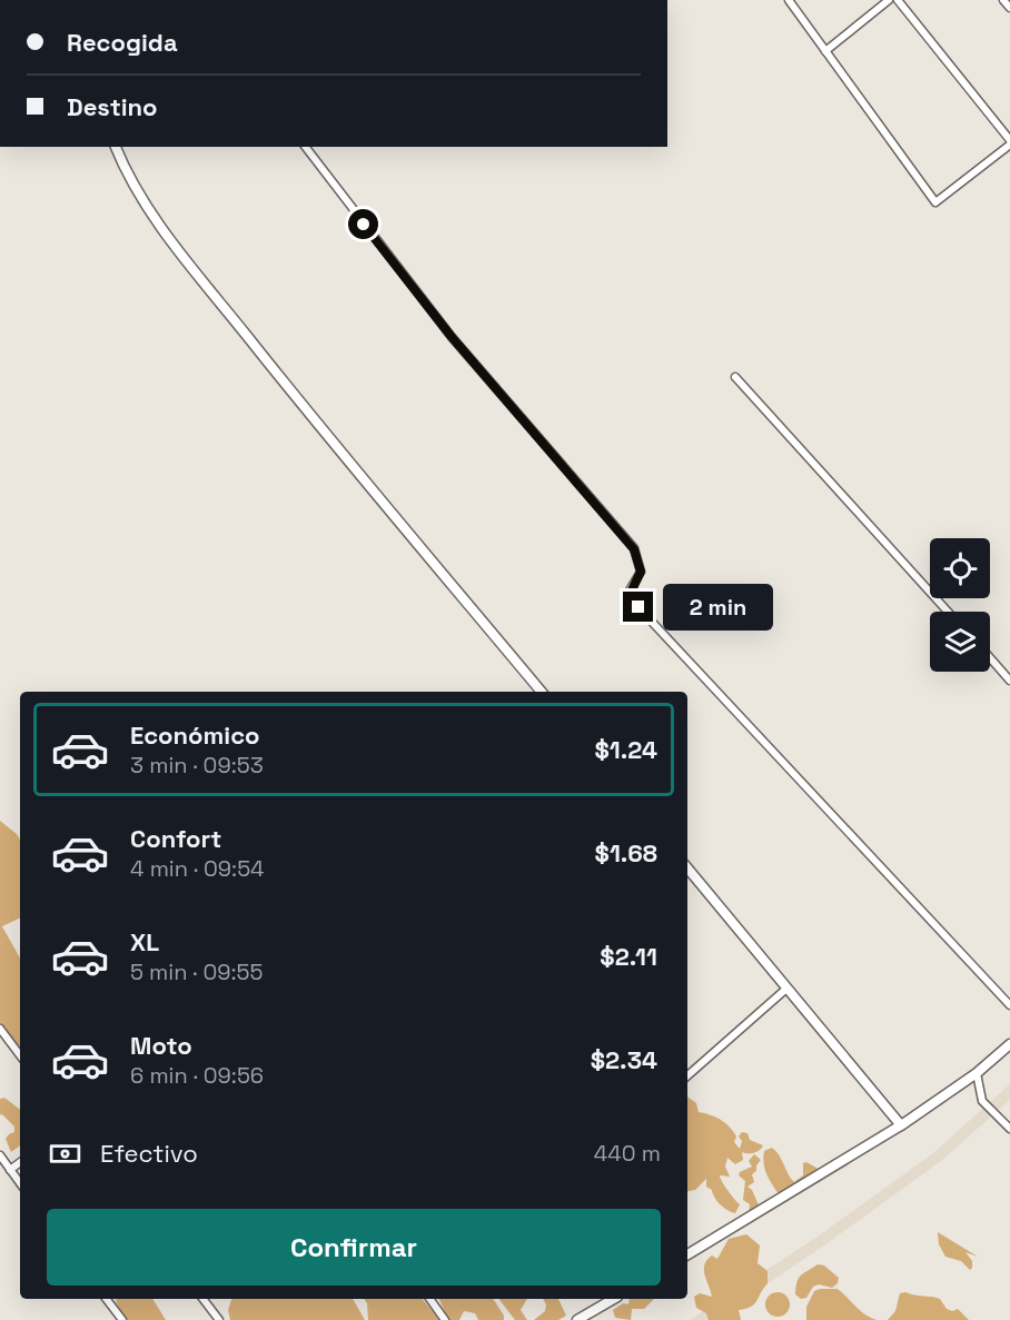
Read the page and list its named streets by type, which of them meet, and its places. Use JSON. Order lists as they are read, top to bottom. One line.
{"page":{"banner":["Recogida","Destino"],"bubble":"2 min","list":[{"name":"Económico","note":"3 min · 09:53","value":"$1.24"},{"name":"Confort","note":"4 min · 09:54","value":"$1.68"},{"name":"XL","note":"5 min · 09:55","value":"$2.11"},{"name":"Moto","note":"6 min · 09:56","value":"$2.34"}],"pay":["Efectivo","440 m"],"buttons":"Confirmar"}}
